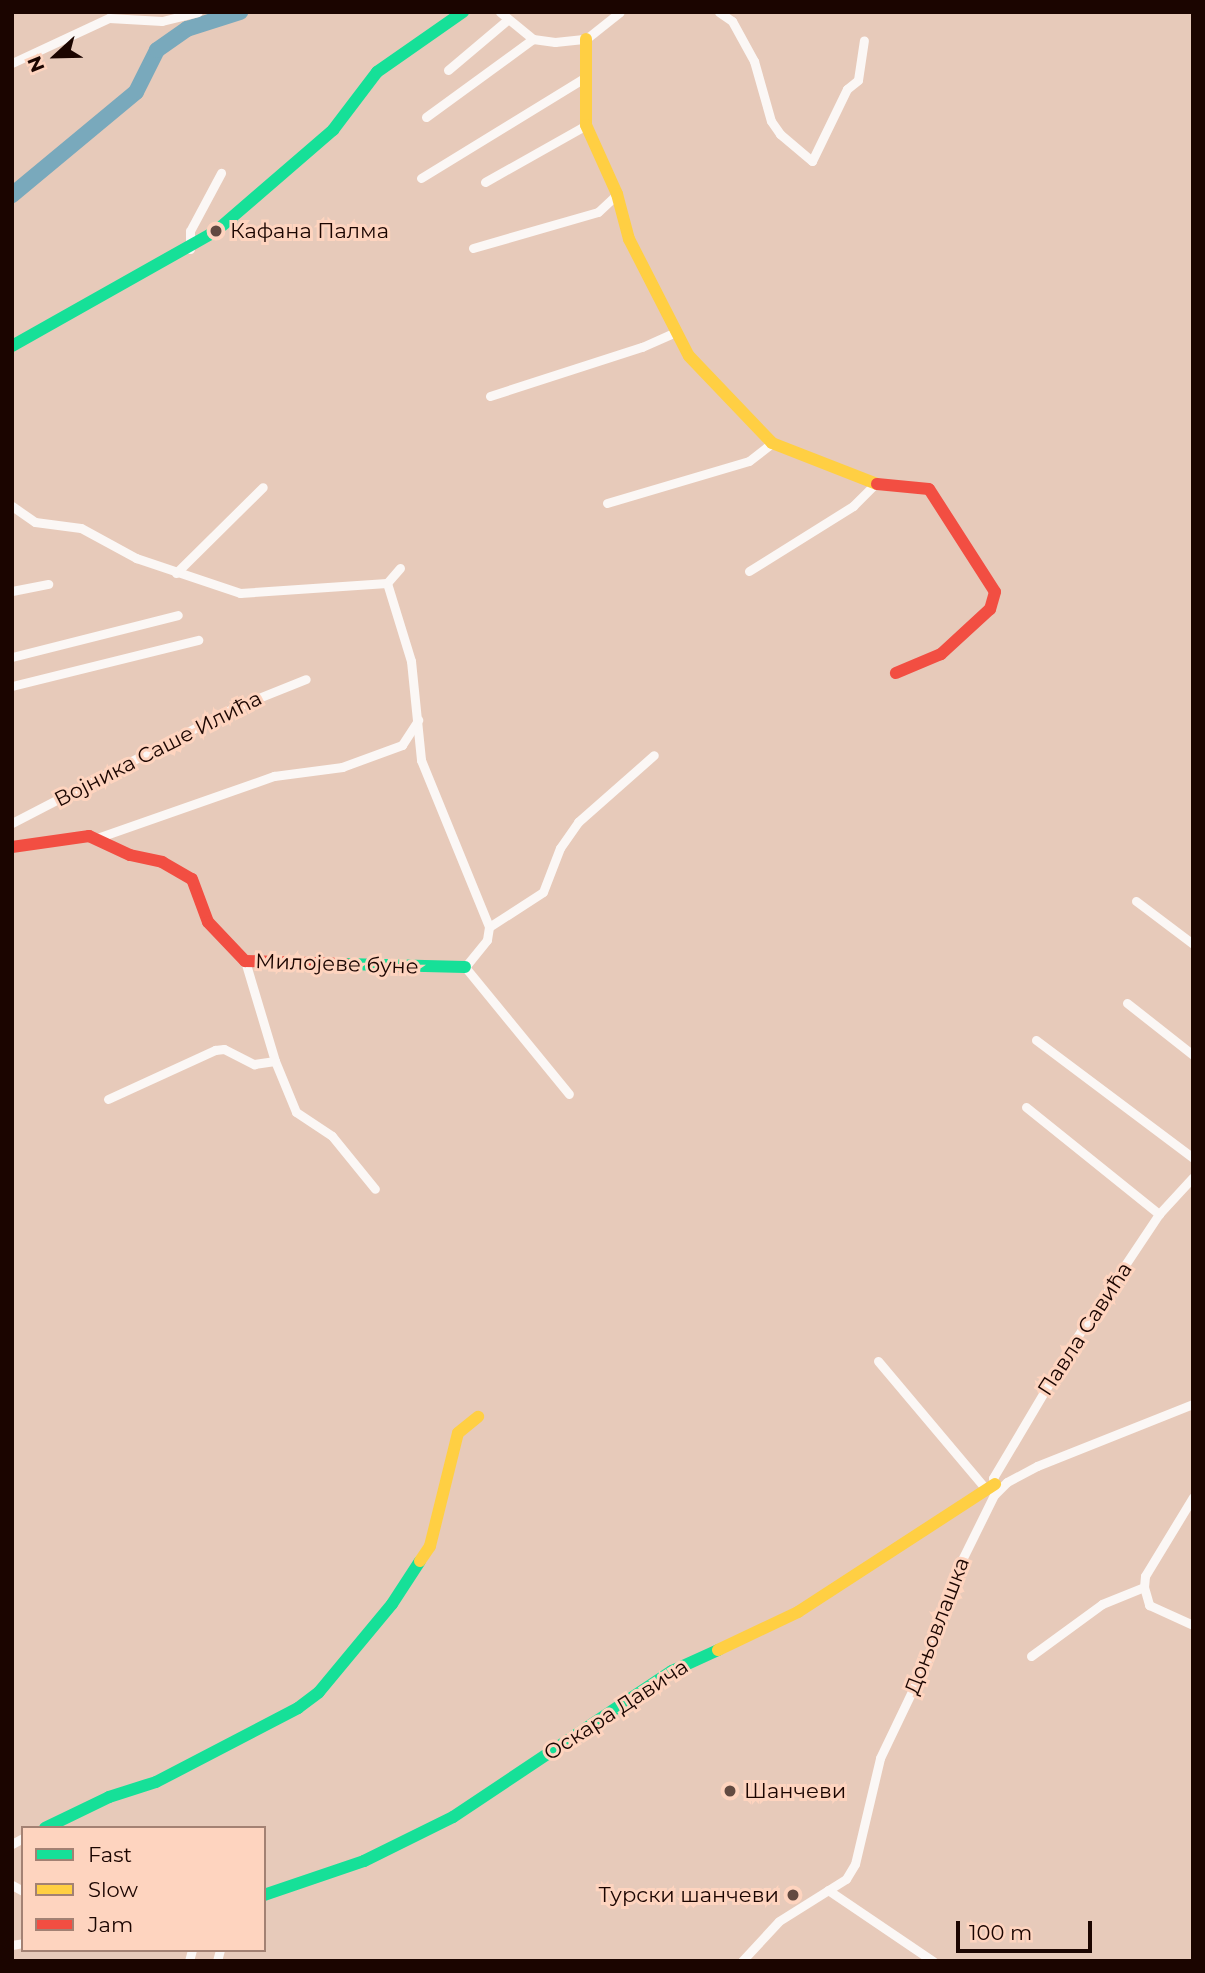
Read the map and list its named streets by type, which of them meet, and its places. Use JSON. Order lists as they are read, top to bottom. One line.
{"streets":{"street":["Војника Саше Илића","Милојеве буне","Павла Савића","Доњовлашка","Оскара Давича"]},"crossings":[["Павла Савића","Доњовлашка"],["Павла Савића","Оскара Давича"],["Доњовлашка","Оскара Давича"]],"places":["Кафана Палма","Шанчеви","Турски шанчеви"],"legend":["Fast","Slow","Jam"],"scale_bar":"100 m","north":"left"}
